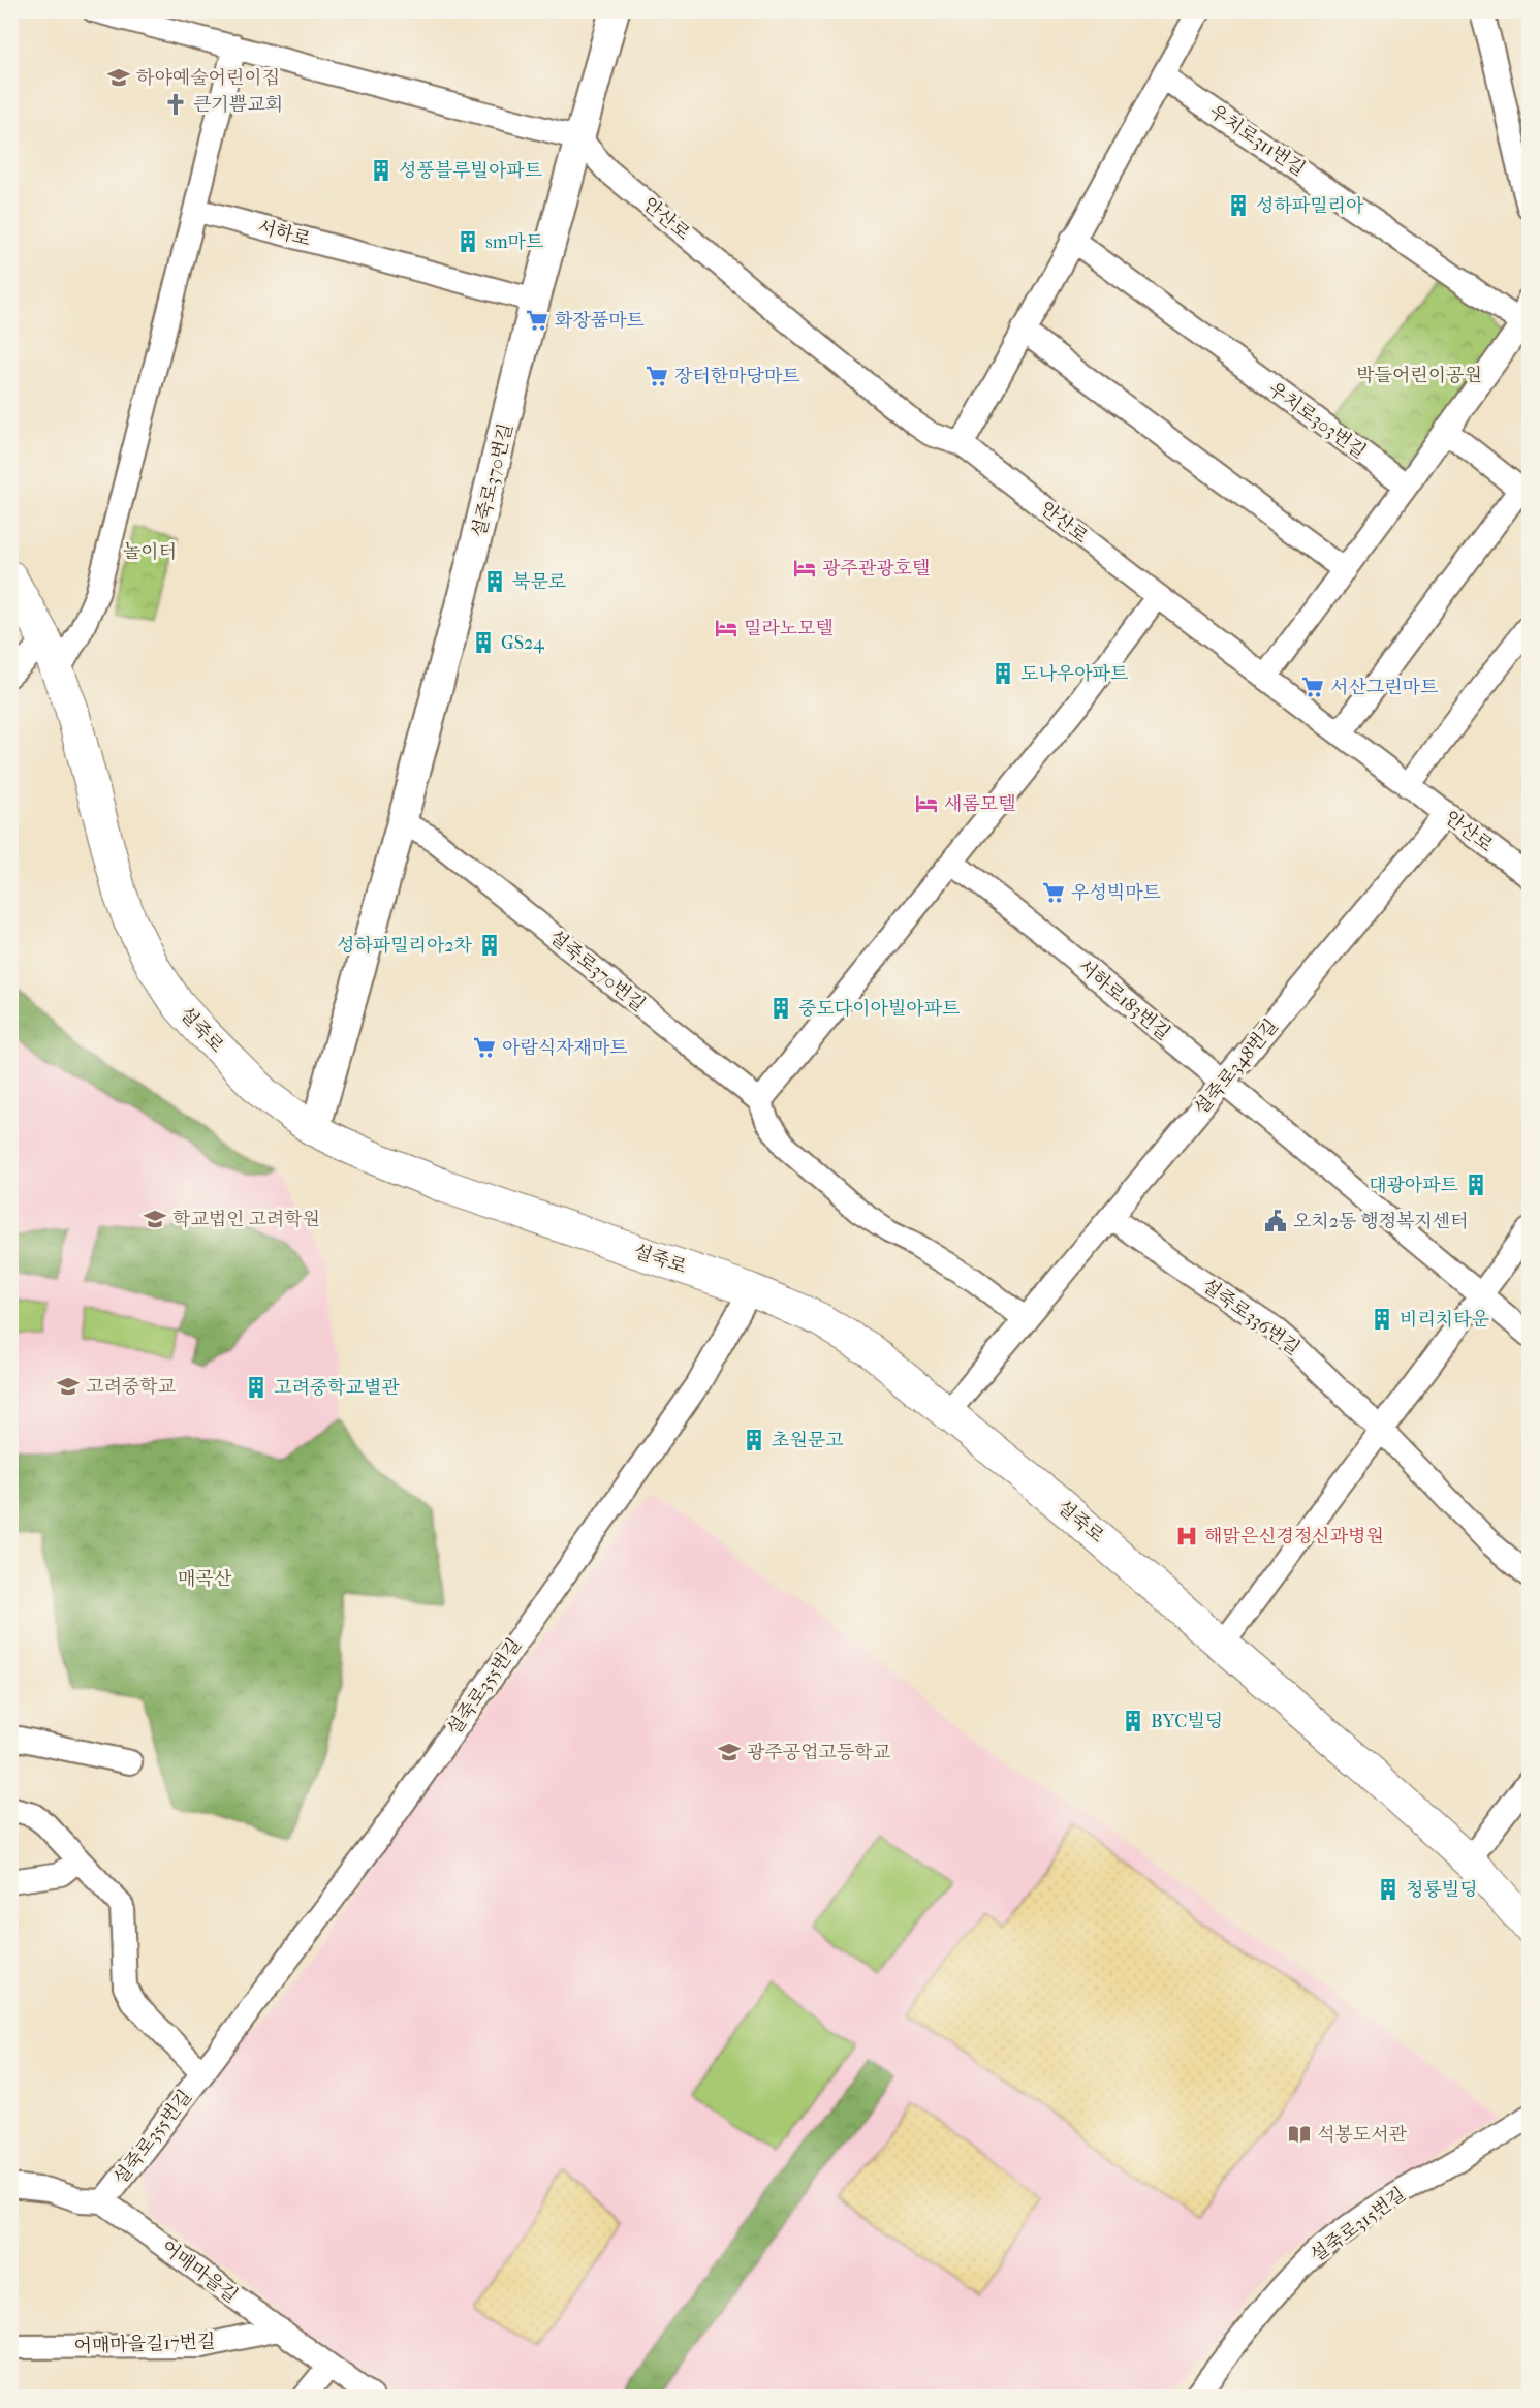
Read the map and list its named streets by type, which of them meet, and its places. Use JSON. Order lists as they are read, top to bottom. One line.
{"streets":{"main road":["설죽로"],"street":["우치로311번길","안산로","서하로","우치로303번길","설죽로370번길","서하로183번길","설죽로348번길","설죽로336번길","설죽로355번길","설죽로315번길","어매마을길","어매마을길17번길"]},"crossings":[["안산로","설죽로370번길"],["안산로","설죽로348번길"],["서하로","설죽로370번길"],["설죽로370번길","설죽로"],["서하로183번길","설죽로348번길"],["설죽로","설죽로348번길"],["설죽로","설죽로355번길"],["설죽로348번길","설죽로336번길"],["설죽로355번길","어매마을길"],["어매마을길","어매마을길17번길"]],"parks":["박들어린이공원","놀이터","매곡산"],"places":{"school or university":["하야예술어린이집","학교법인 고려학원","고려중학교","광주공업고등학교"],"church":["큰기쁨교회"],"building":["성풍블루빌아파트","성하파밀리아","sm마트","북문로","GS24","도나우아파트","성하파밀리아2차","중도다이아빌아파트","대광아파트","비리치타운","고려중학교별관","초원문고","BYC빌딩","청룡빌딩"],"supermarket":["화장품마트","장터한마당마트","서산그린마트","우성빅마트","아람식자재마트"],"hotel":["광주관광호텔","밀라노모텔","새롬모텔"],"public building":["오치2동 행정복지센터"],"hospital":["해맑은신경정신과병원"],"library":["석봉도서관"]}}
